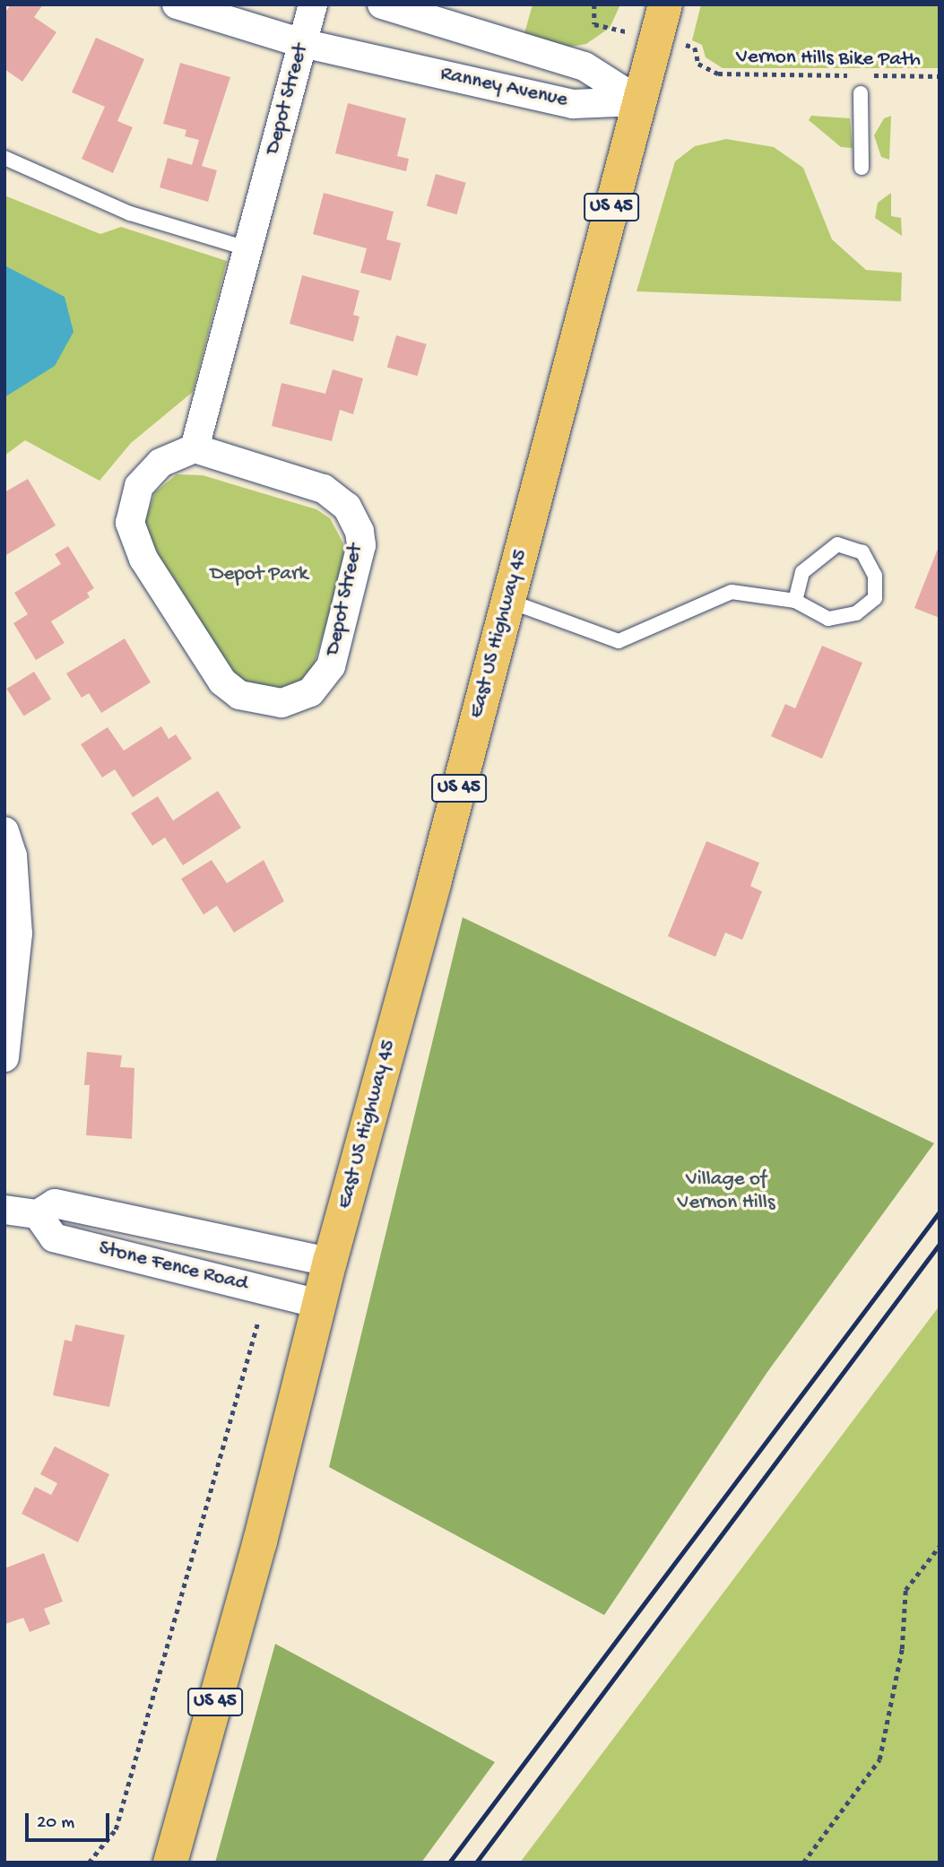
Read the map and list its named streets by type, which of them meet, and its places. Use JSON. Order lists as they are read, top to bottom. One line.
{"streets":{"main road":["US 45","East US Highway 45"],"street":["Ranney Avenue","Depot Street","Stone Fence Road"],"path":["Vernon Hills Bike Path"]},"crossings":[["Ranney Avenue","Depot Street"],["Ranney Avenue","East US Highway 45"],["US 45","East US Highway 45"],["US 45","Stone Fence Road"],["East US Highway 45","Stone Fence Road"]],"parks":["Depot Park","Village of Vernon Hills"],"scale_bar":"20 m"}
